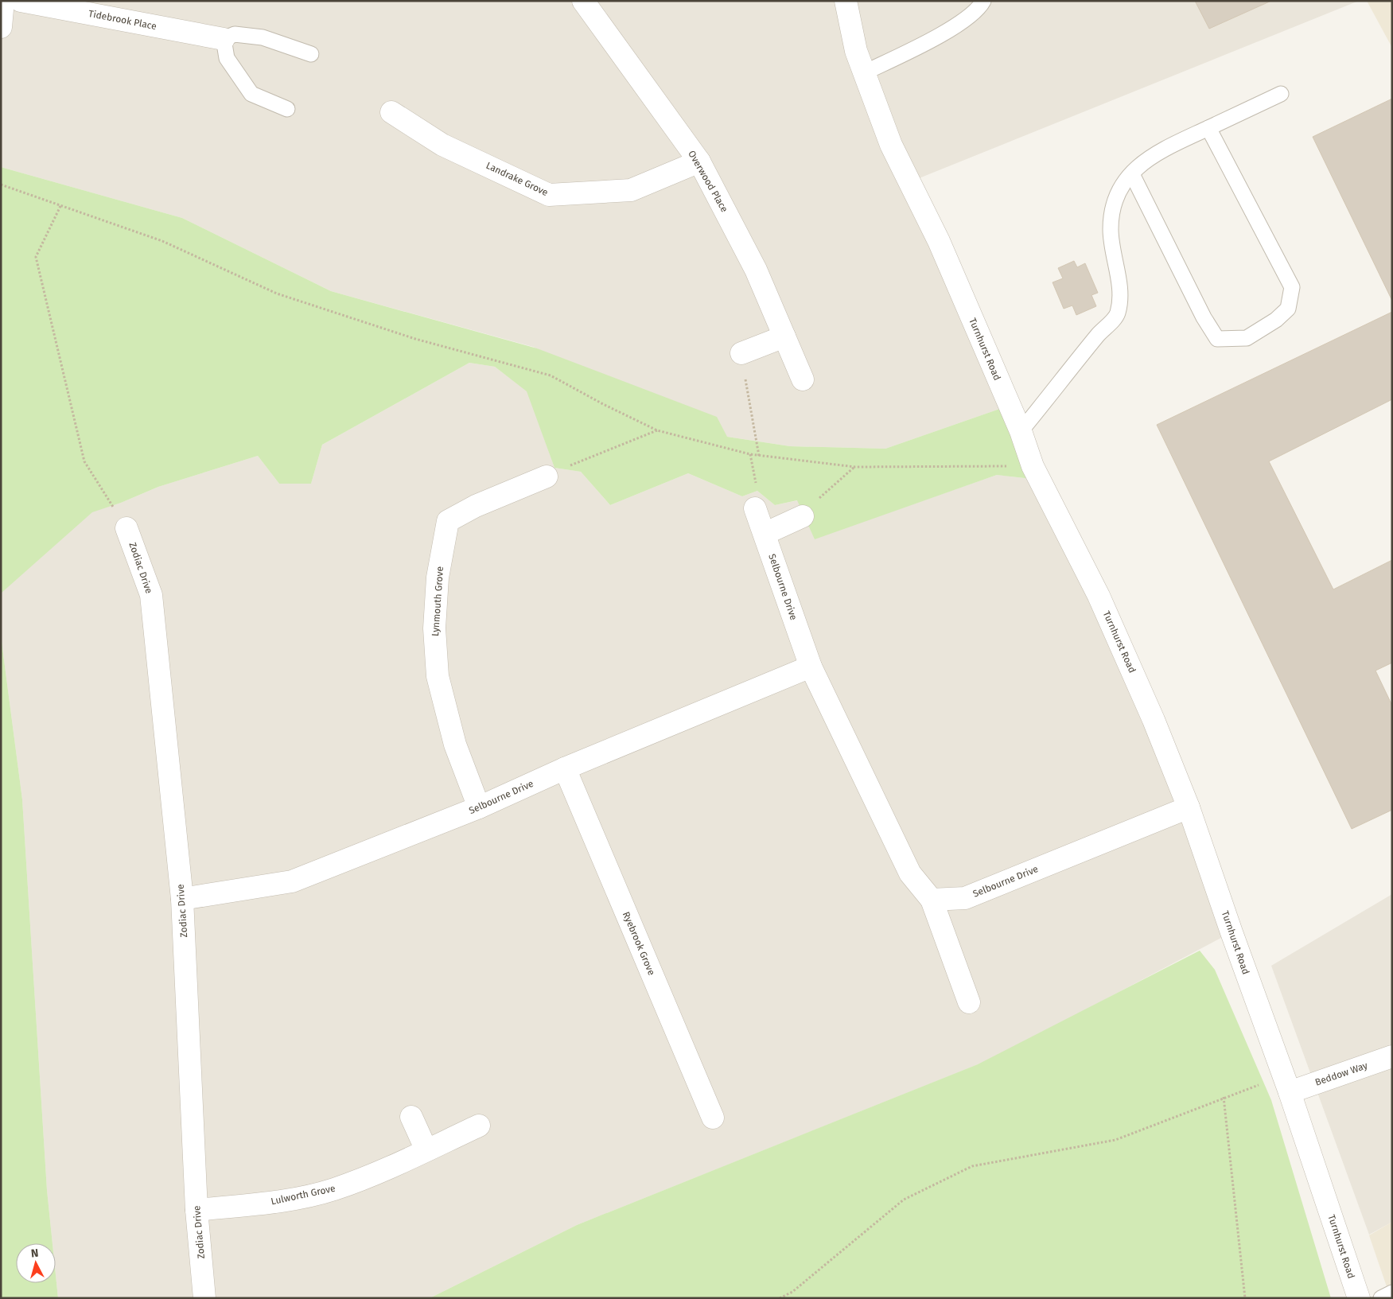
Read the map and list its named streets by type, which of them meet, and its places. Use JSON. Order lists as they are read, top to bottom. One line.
{"streets":{"street":["Tidebrook Place","Landrake Grove","Overwood Place","Turnhurst Road","Zodiac Drive","Selbourne Drive","Lynmouth Grove","Ryebrook Grove","Beddow Way","Lulworth Grove"]},"crossings":[["Landrake Grove","Overwood Place"],["Turnhurst Road","Selbourne Drive"],["Turnhurst Road","Beddow Way"],["Zodiac Drive","Selbourne Drive"],["Zodiac Drive","Lulworth Grove"],["Selbourne Drive","Lynmouth Grove"],["Selbourne Drive","Ryebrook Grove"]],"north":"top"}
